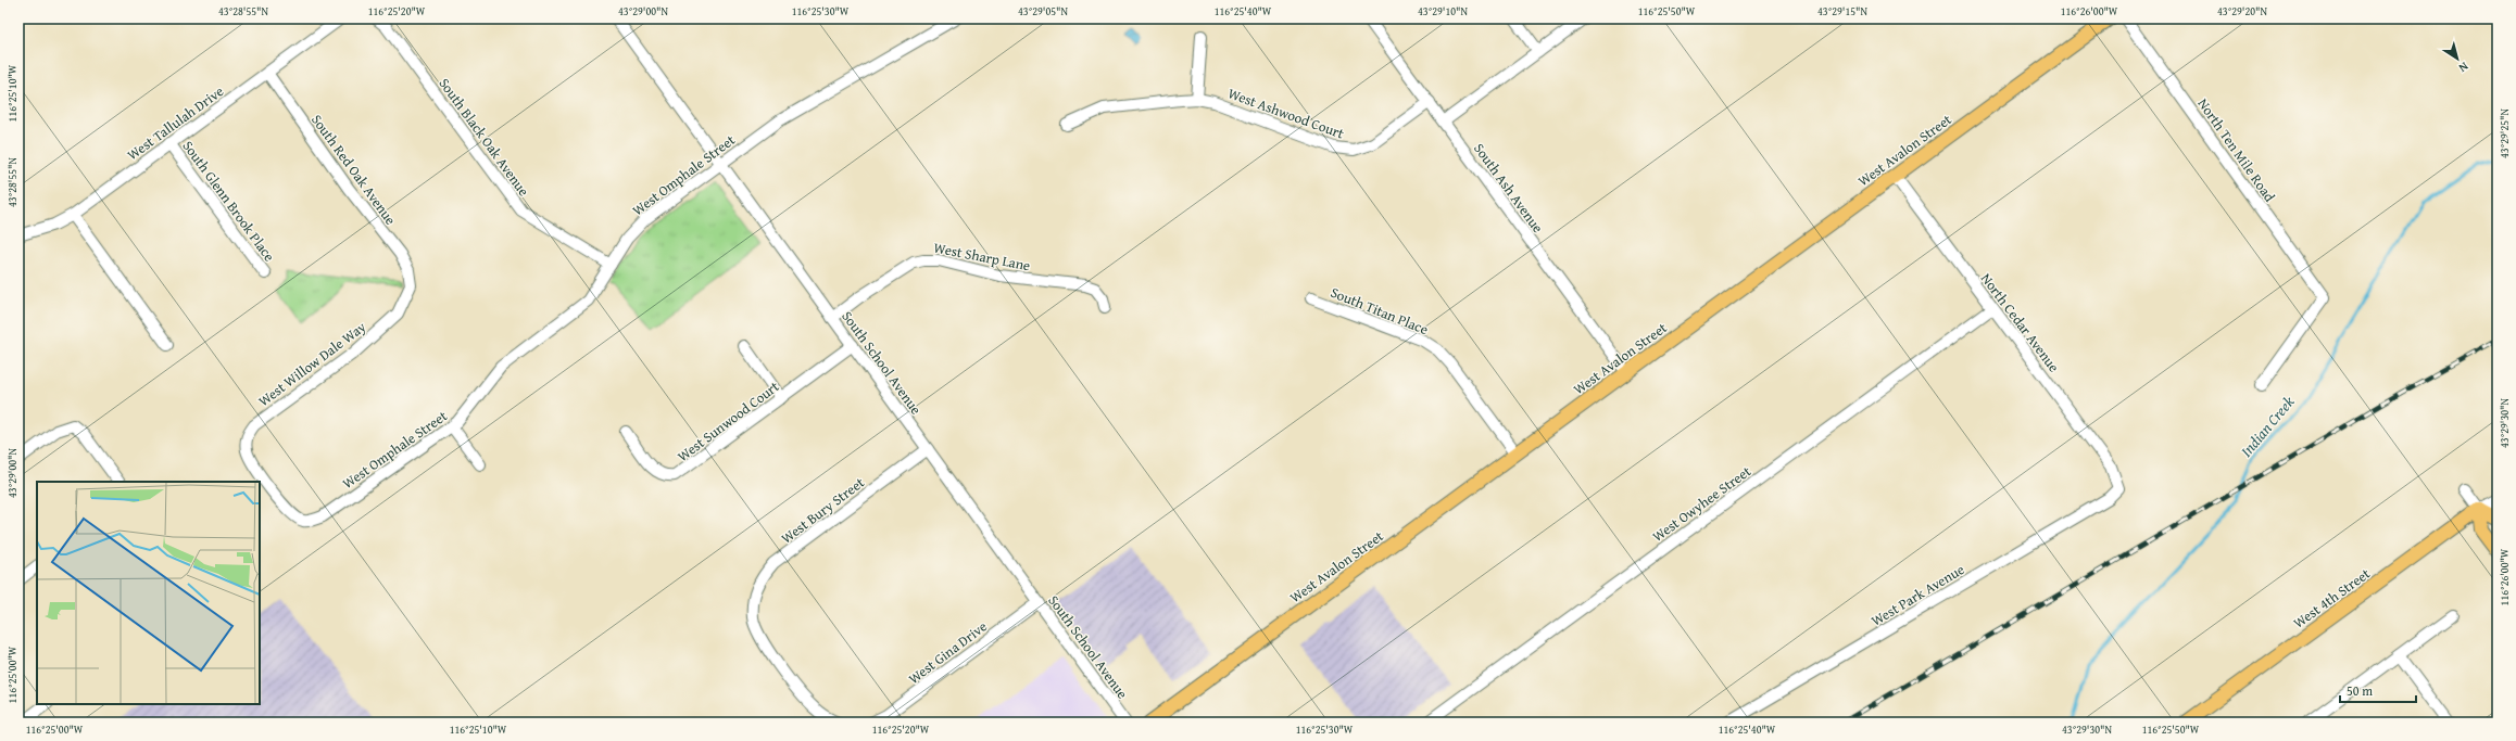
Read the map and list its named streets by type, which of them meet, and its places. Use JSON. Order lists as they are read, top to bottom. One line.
{"streets":{"main road":["West Avalon Street","West 4th Street"],"street":["West Ashwood Court","West Tallulah Drive","South Black Oak Avenue","North Ten Mile Road","South Red Oak Avenue","West Omphale Street","South Ash Avenue","South Glenn Brook Place","West Sharp Lane","South Titan Place","North Cedar Avenue","South School Avenue","West Willow Dale Way","West Sunwood Court","West Owyhee Street","West Bury Street","West Park Avenue","West Gina Drive"]},"crossings":[["West Ashwood Court","South Ash Avenue"],["West Tallulah Drive","South Red Oak Avenue"],["West Tallulah Drive","South Glenn Brook Place"],["South Black Oak Avenue","West Omphale Street"],["West Avalon Street","South Ash Avenue"],["West Avalon Street","South Titan Place"],["West Avalon Street","North Cedar Avenue"],["South Red Oak Avenue","West Willow Dale Way"],["West Omphale Street","South School Avenue"],["West Omphale Street","West Willow Dale Way"],["West Sharp Lane","South School Avenue"],["North Cedar Avenue","West Owyhee Street"],["North Cedar Avenue","West Park Avenue"],["South School Avenue","West Sunwood Court"],["South School Avenue","West Bury Street"],["South School Avenue","West Gina Drive"]],"water":["Indian Creek"],"scale_bar":"50 m","north":"bottom right","coordinates":["43°28'55\"N","116°25'20\"W","43°29'00\"N","116°25'30\"W","43°29'05\"N","116°25'40\"W","43°29'10\"N","116°25'50\"W","43°29'15\"N","116°26'00\"W","43°29'20\"N","116°25'10\"W","43°29'25\"N","43°29'30\"N","116°25'00\"W"]}
